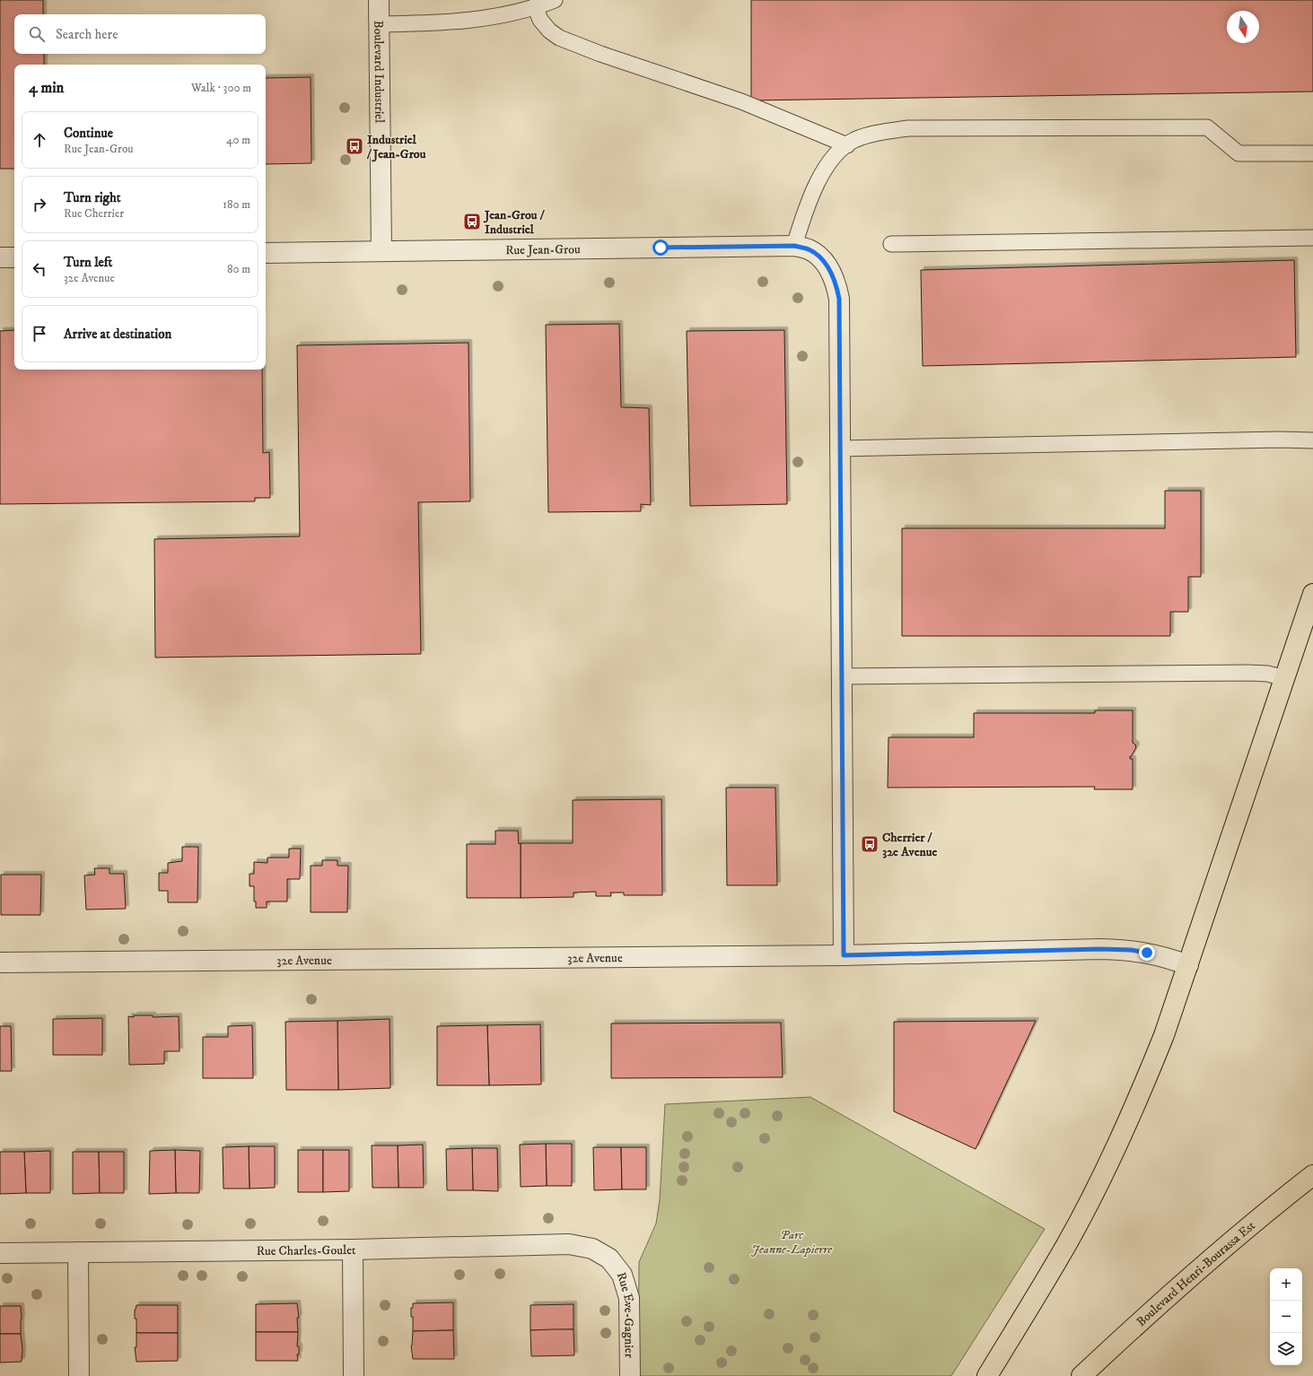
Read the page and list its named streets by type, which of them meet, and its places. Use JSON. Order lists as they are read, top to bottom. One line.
{"streets":{"main road":["Boulevard Henri-Bourassa Est"],"street":["Boulevard Industriel","Rue Jean-Grou","32e Avenue","Rue Charles-Goulet","Rue Eve-Gagnier"]},"crossings":[["Boulevard Industriel","Rue Jean-Grou"],["Rue Charles-Goulet","Rue Eve-Gagnier"]],"parks":["Parc Jeanne-Lapierre"],"places":{"bus stop":["Industriel / Jean-Grou","Jean-Grou / Industriel","Cherrier / 32e Avenue"]},"north":"bottom","page":{"search":"Search here","heading":["4 min","Walk · 300 m"],"list":[["Continue","Rue Jean-Grou","40 m"],["Turn right","Rue Cherrier","180 m"],["Turn left","32e Avenue","80 m"],"Arrive at destination"],"map_buttons":["+","−"]}}
